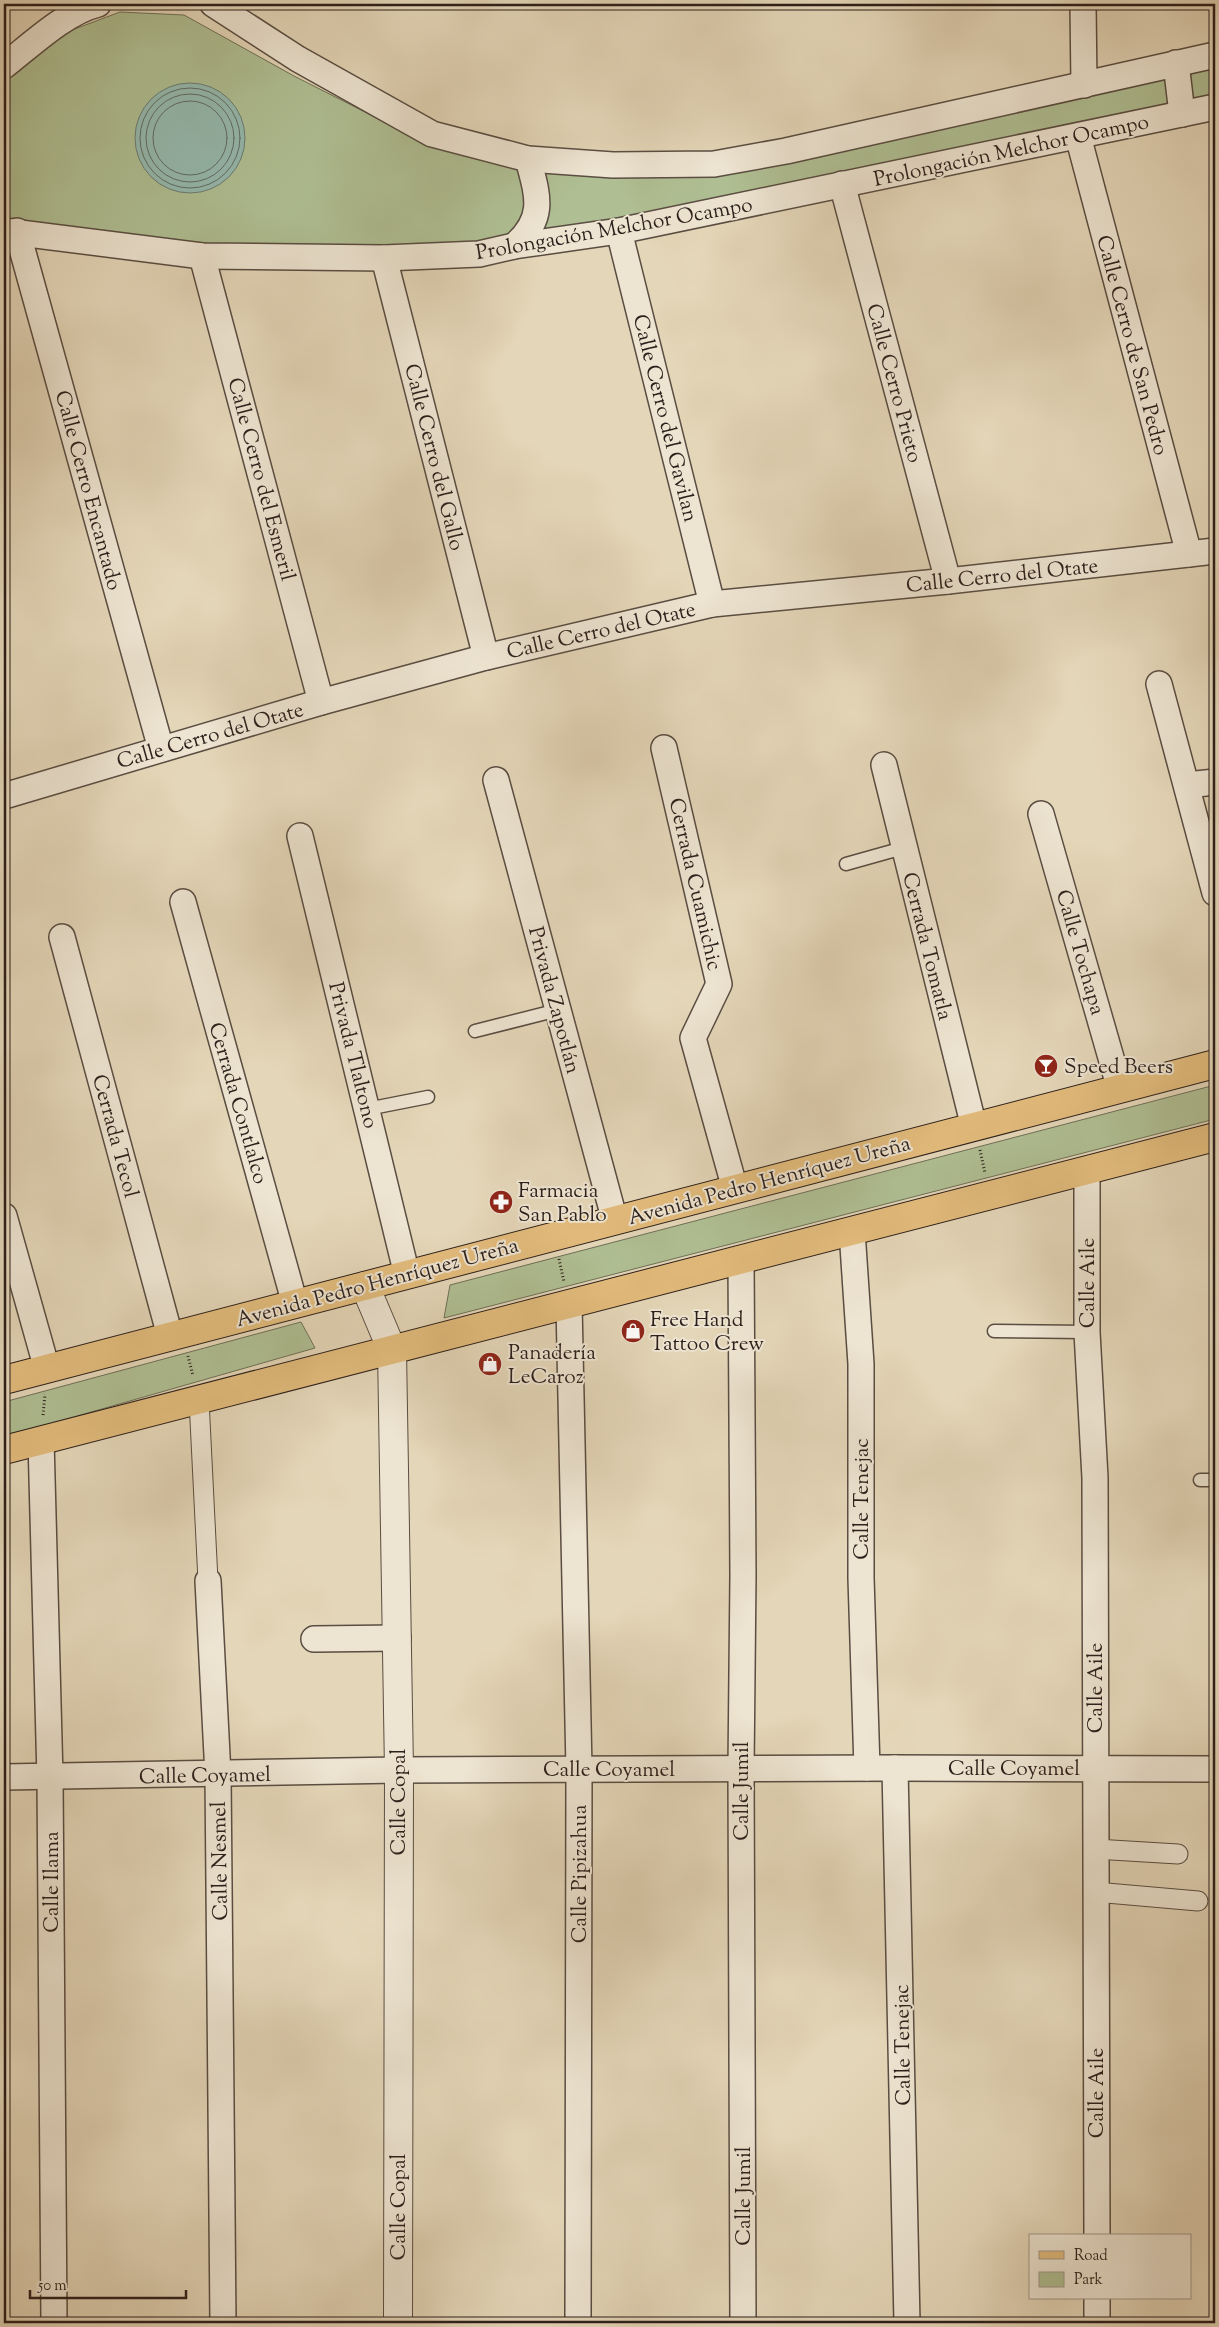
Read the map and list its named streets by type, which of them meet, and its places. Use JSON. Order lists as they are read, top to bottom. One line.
{"streets":{"main road":["Avenida Pedro Henríquez Ureña"],"street":["Prolongación Melchor Ocampo","Calle Cerro de San Pedro","Calle Cerro Prieto","Calle Cerro del Gavilan","Calle Cerro del Gallo","Calle Cerro del Esmeril","Calle Cerro Encantado","Calle Cerro del Otate","Cerrada Cuamichic","Cerrada Tomatla","Calle Tochapa","Privada Zapotlán","Privada Tlaltono","Cerrada Contlalco","Cerrada Tecol","Calle Aile","Calle Tenejac","Calle Coyamel","Calle Jumil","Calle Copal","Calle Nesmel","Calle Pipizahua","Calle Ilama"]},"crossings":[["Prolongación Melchor Ocampo","Calle Cerro de San Pedro"],["Prolongación Melchor Ocampo","Calle Cerro Prieto"],["Prolongación Melchor Ocampo","Calle Cerro del Gavilan"],["Prolongación Melchor Ocampo","Calle Cerro del Gallo"],["Prolongación Melchor Ocampo","Calle Cerro del Esmeril"],["Prolongación Melchor Ocampo","Calle Cerro Encantado"],["Calle Cerro de San Pedro","Calle Cerro del Otate"],["Calle Cerro Prieto","Calle Cerro del Otate"],["Calle Cerro del Gavilan","Calle Cerro del Otate"],["Calle Cerro del Gallo","Calle Cerro del Otate"],["Calle Cerro del Esmeril","Calle Cerro del Otate"],["Calle Cerro Encantado","Calle Cerro del Otate"],["Cerrada Cuamichic","Avenida Pedro Henríquez Ureña"],["Cerrada Tomatla","Avenida Pedro Henríquez Ureña"],["Calle Tochapa","Avenida Pedro Henríquez Ureña"],["Privada Zapotlán","Avenida Pedro Henríquez Ureña"],["Privada Tlaltono","Avenida Pedro Henríquez Ureña"],["Cerrada Contlalco","Avenida Pedro Henríquez Ureña"],["Cerrada Tecol","Avenida Pedro Henríquez Ureña"],["Avenida Pedro Henríquez Ureña","Calle Copal"],["Calle Aile","Calle Coyamel"],["Calle Tenejac","Calle Coyamel"],["Calle Coyamel","Calle Jumil"],["Calle Coyamel","Calle Copal"],["Calle Coyamel","Calle Nesmel"],["Calle Coyamel","Calle Pipizahua"],["Calle Coyamel","Calle Ilama"]],"places":{"bar":["Speed Beers"],"pharmacy":["Farmacia San Pablo"],"shop":["Free Hand Tattoo Crew","Panadería LeCaroz"]},"legend":["Road","Park"],"scale_bar":"50 m"}
